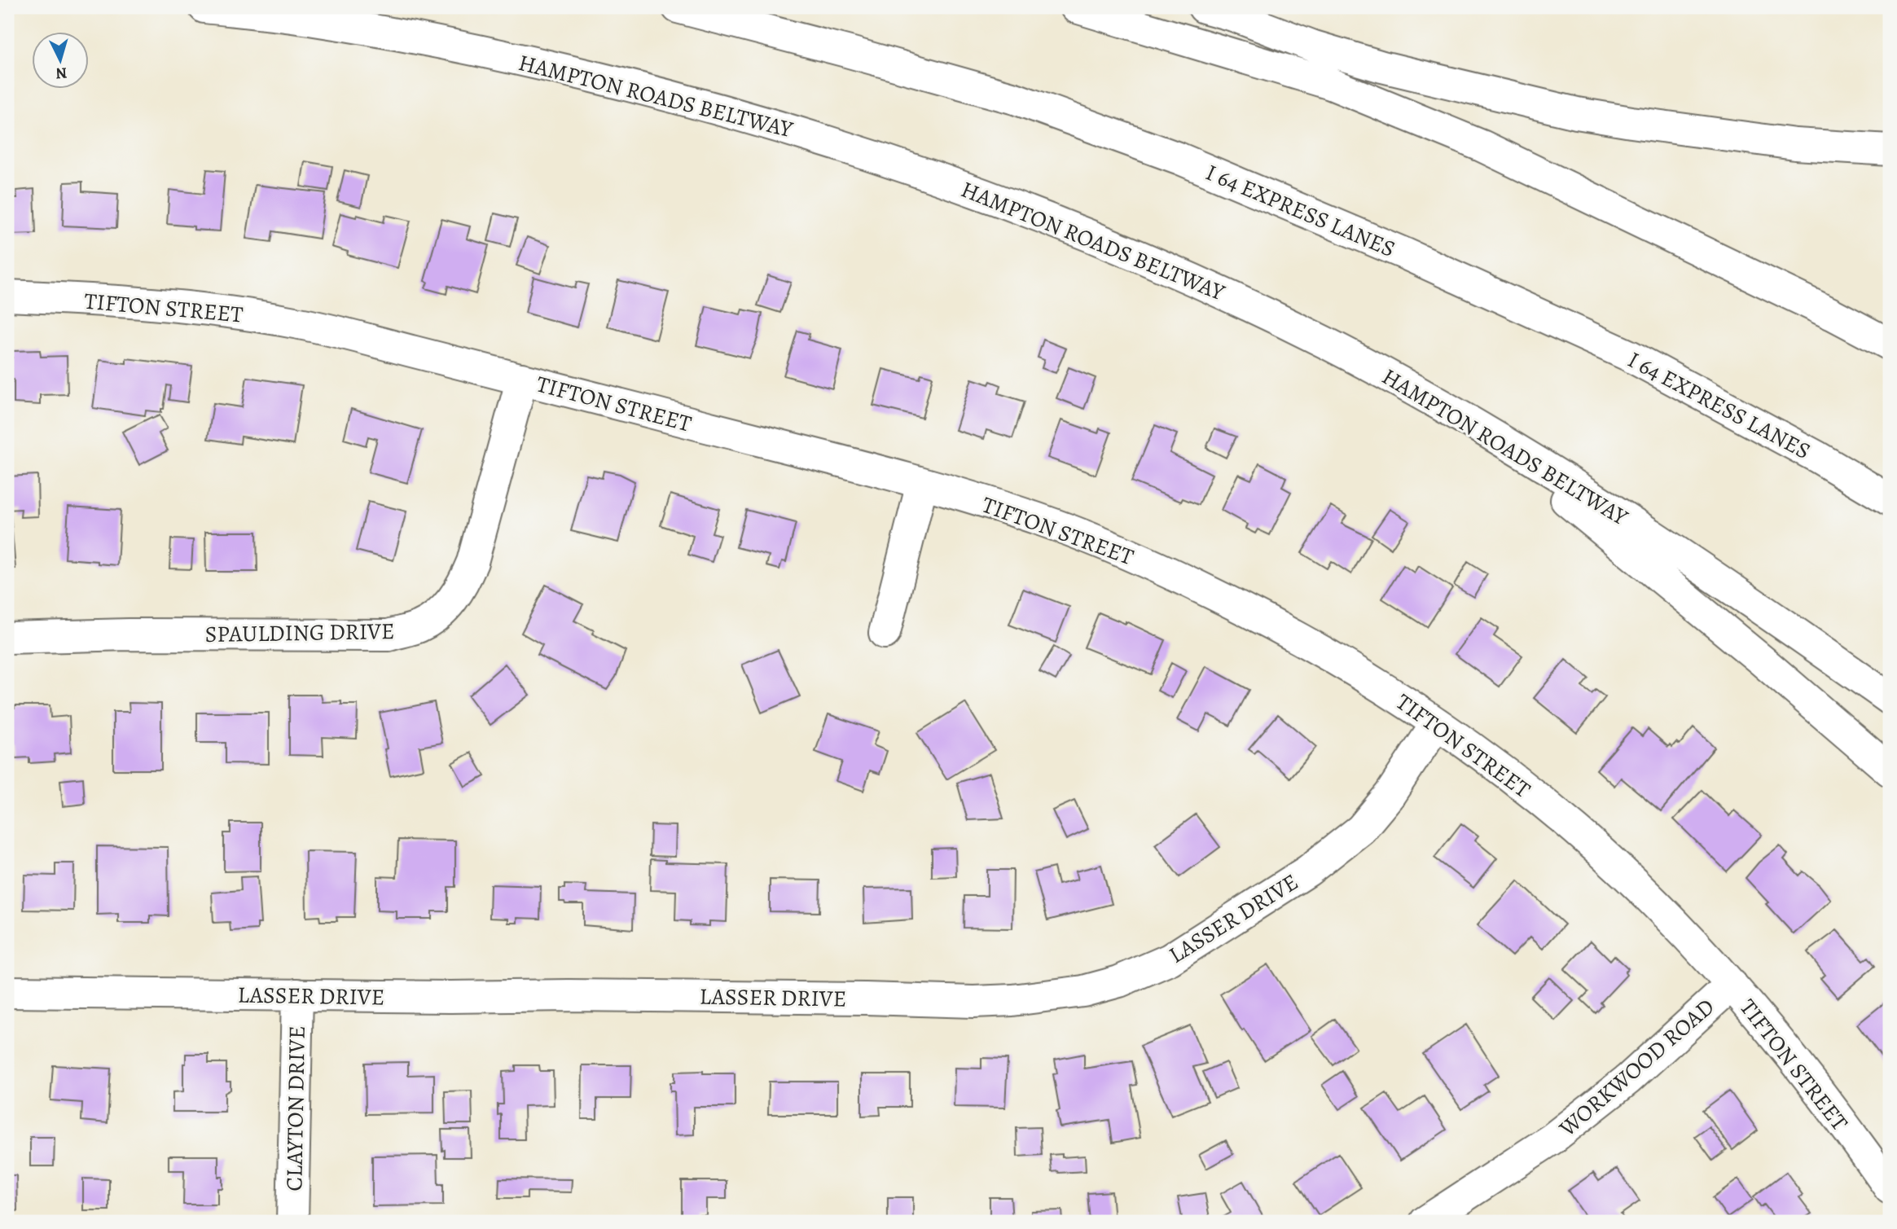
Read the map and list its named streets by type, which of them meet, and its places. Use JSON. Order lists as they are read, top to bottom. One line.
{"streets":{"main road":["HAMPTON ROADS BELTWAY","I 64 EXPRESS LANES","TIFTON STREET","SPAULDING DRIVE","LASSER DRIVE","WORKWOOD ROAD","CLAYTON DRIVE"]},"crossings":[["TIFTON STREET","SPAULDING DRIVE"],["TIFTON STREET","LASSER DRIVE"],["TIFTON STREET","WORKWOOD ROAD"],["LASSER DRIVE","CLAYTON DRIVE"]],"north":"bottom"}
